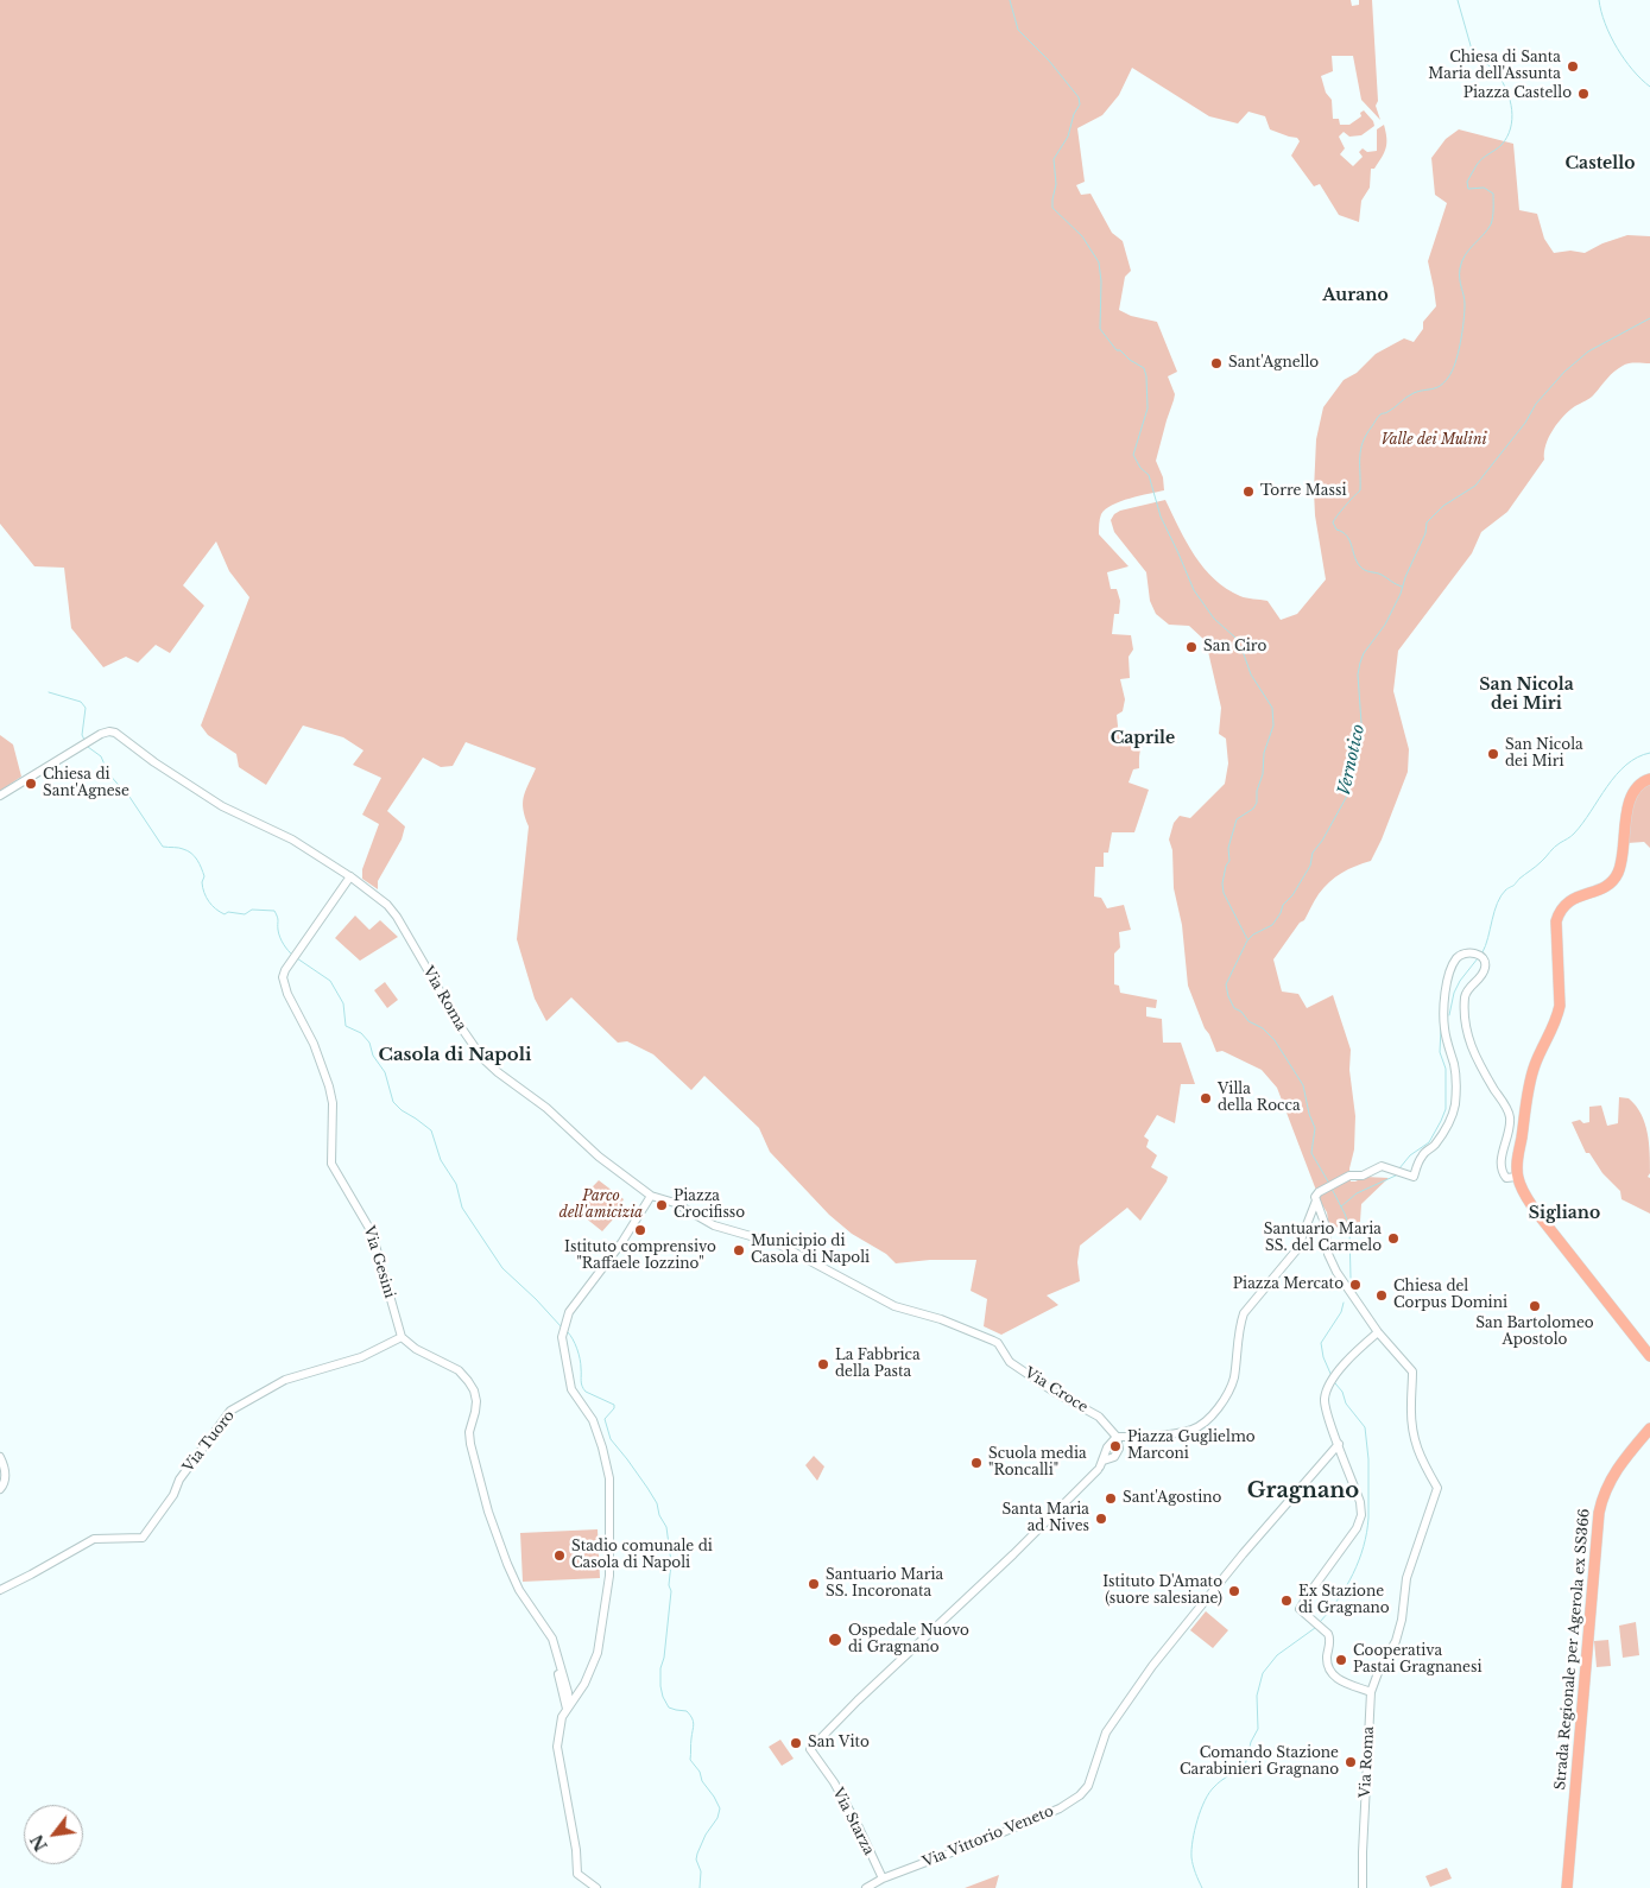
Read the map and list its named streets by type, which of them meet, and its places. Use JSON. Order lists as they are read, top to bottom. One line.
{"streets":{"main road":["Strada Regionale per Agerola ex SS366"],"street":["Via Roma","Via Gesini","Via Croce","Via Tuoro","Via Starza","Via Vittorio Veneto"]},"crossings":[["Via Roma","Via Gesini"],["Via Roma","Via Croce"],["Via Gesini","Via Tuoro"],["Via Croce","Via Starza"],["Via Starza","Via Vittorio Veneto"]],"districts":["Castello","Aurano","San Nicola dei Miri","Caprile","Casola di Napoli","Sigliano","Gragnano"],"water":["Vernotico"],"parks":["Valle dei Mulini","Parco dell'amicizia"],"places":["Chiesa di Santa Maria dell'Assunta","Piazza Castello","Sant'Agnello","Torre Massi","San Ciro","San Nicola dei Miri","Chiesa di Sant'Agnese","Villa della Rocca","Piazza Crocifisso","Istituto comprensivo \"Raffaele Iozzino\"","Santuario Maria SS. del Carmelo","Municipio di Casola di Napoli","Piazza Mercato","Chiesa del Corpus Domini","San Bartolomeo Apostolo","La Fabbrica della Pasta","Piazza Guglielmo Marconi","Scuola media \"Roncalli\"","Sant'Agostino","Santa Maria ad Nives","Stadio comunale di Casola di Napoli","Santuario Maria SS. Incoronata","Istituto D'Amato (suore salesiane)","Ex Stazione di Gragnano","Ospedale Nuovo di Gragnano","Cooperativa Pastai Gragnanesi","San Vito","Comando Stazione Carabinieri Gragnano"],"north":"bottom left"}
